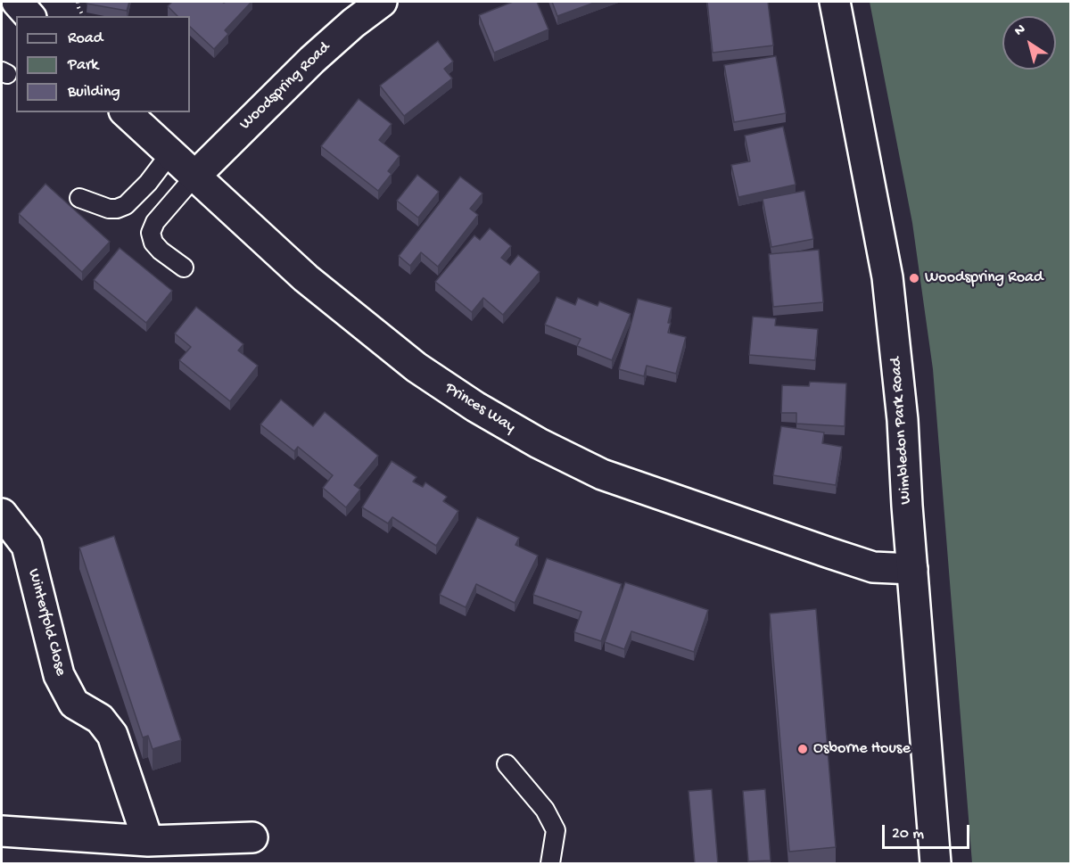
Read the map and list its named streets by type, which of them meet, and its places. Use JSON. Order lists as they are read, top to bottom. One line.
{"streets":{"street":["Woodspring Road","Princes Way","Wimbledon Park Road","Winterfold Close"]},"crossings":[["Woodspring Road","Princes Way"],["Princes Way","Wimbledon Park Road"]],"places":["Woodspring Road","Osborne House"],"legend":["Road","Park","Building"],"scale_bar":"20 m","north":"top left"}
